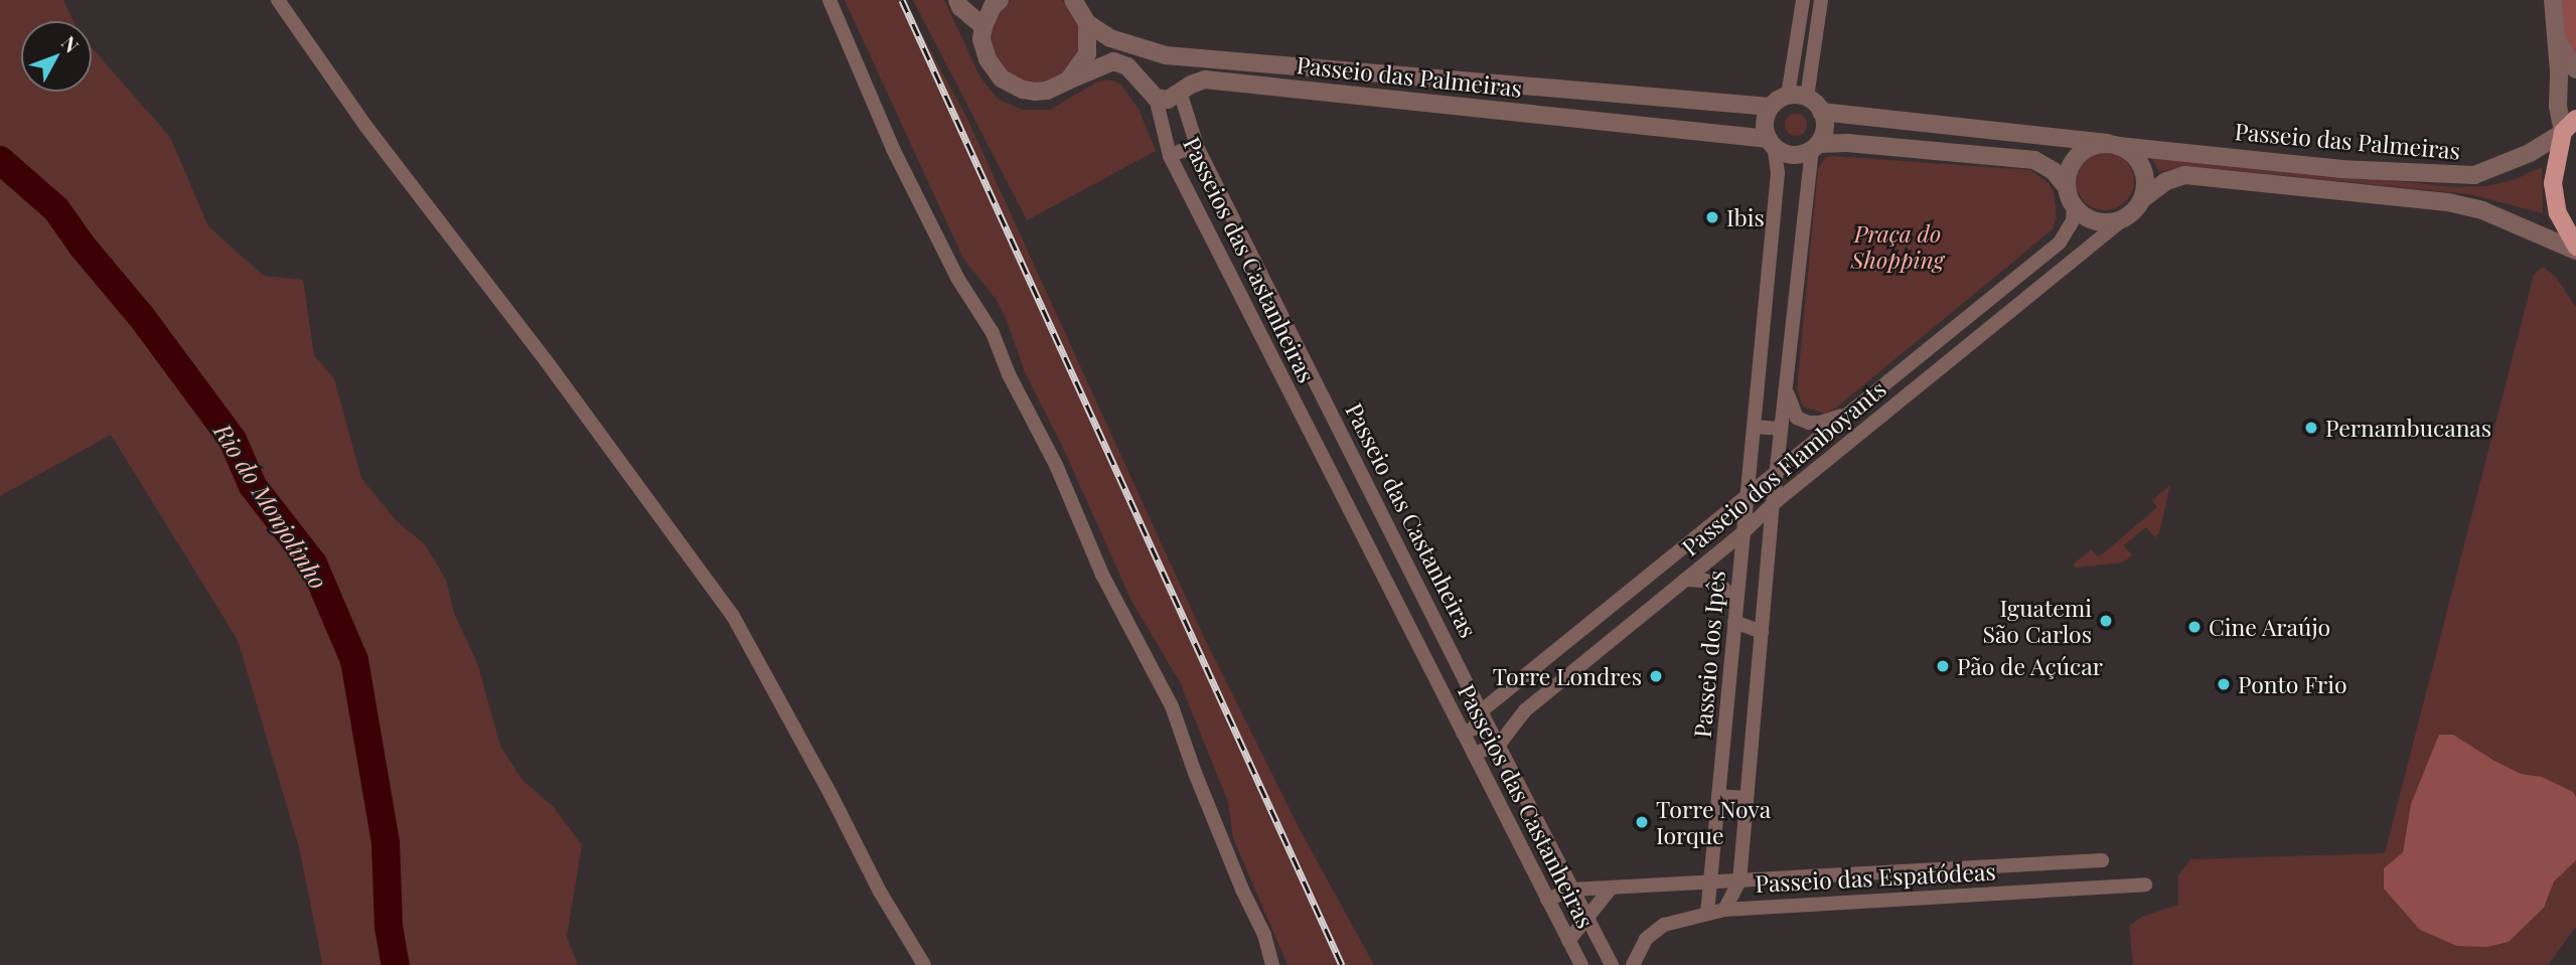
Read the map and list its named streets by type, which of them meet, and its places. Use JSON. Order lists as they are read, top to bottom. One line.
{"streets":{"street":["Passeio das Palmeiras","Passeios das Castanheiras","Passeio dos Flamboyants","Passeio das Castanheiras","Passeio dos Ipês","Passeio das Espatódeas"]},"crossings":[["Passeio das Palmeiras","Passeios das Castanheiras"],["Passeio das Palmeiras","Passeio dos Flamboyants"],["Passeio das Palmeiras","Passeio das Castanheiras"],["Passeio das Palmeiras","Passeio dos Ipês"],["Passeios das Castanheiras","Passeio dos Flamboyants"],["Passeio dos Flamboyants","Passeio das Castanheiras"],["Passeio dos Flamboyants","Passeio dos Ipês"],["Passeio das Castanheiras","Passeio das Espatódeas"],["Passeio dos Ipês","Passeio das Espatódeas"]],"water":["Rio do Monjolinho"],"parks":["Praça do Shopping"],"places":["Ibis","Pernambucanas","Iguatemi São Carlos","Cine Araújo","Pão de Açúcar","Torre Londres","Ponto Frio","Torre Nova Iorque"],"north":"top right"}
